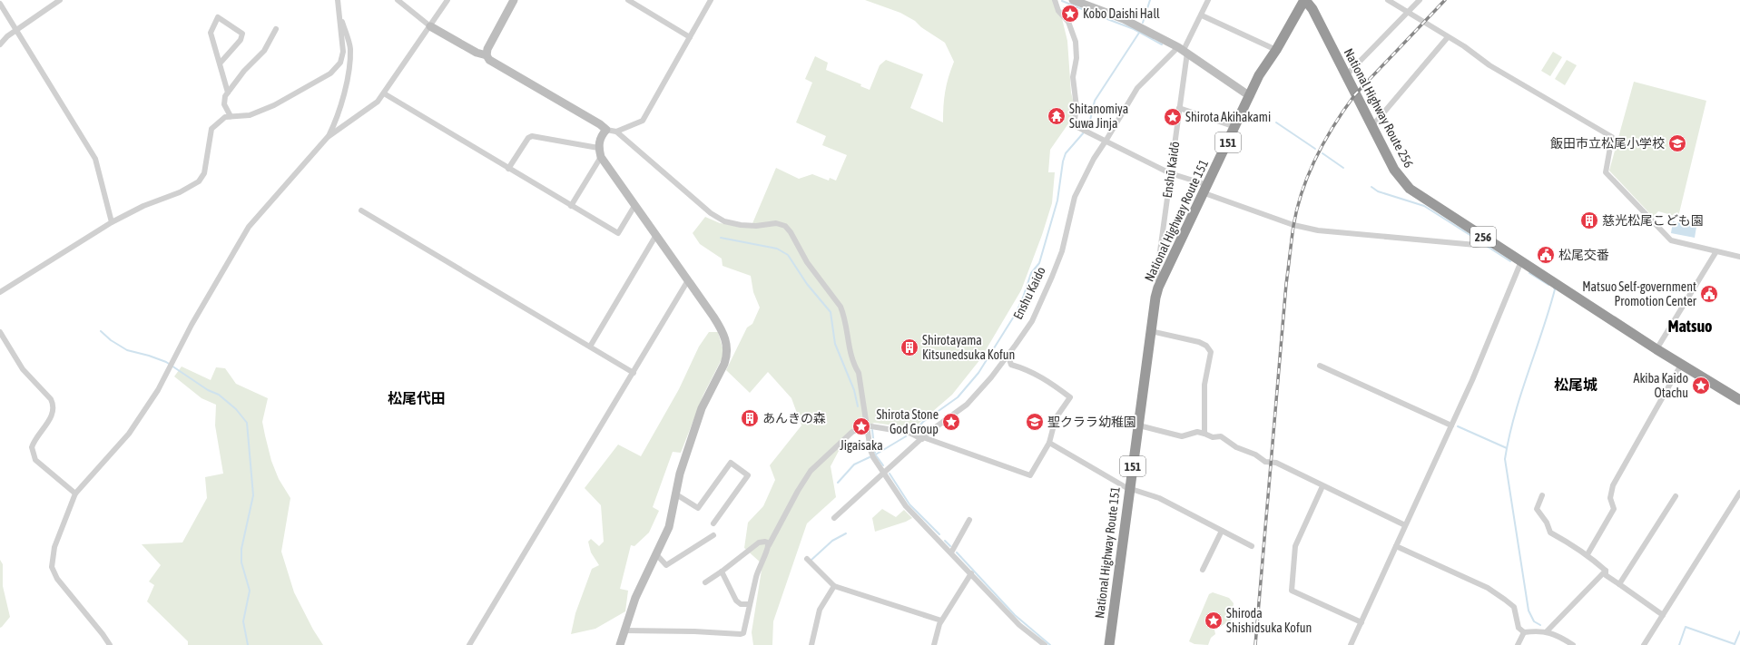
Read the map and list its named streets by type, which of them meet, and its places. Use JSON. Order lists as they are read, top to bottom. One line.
{"streets":{"highway":["National Highway Route 256","151","National Highway Route 151","256"],"street":["Enshū Kaidō","Enshu Kaido"]},"crossings":[["National Highway Route 256","National Highway Route 151"],["Enshū Kaidō","National Highway Route 151"],["Enshū Kaidō","Enshu Kaido"]],"districts":["Matsuo","松尾城","松尾代田"],"places":{"place":["Kobo Daishi Hall","Shirota Akihakami","Akiba Kaido Otachu","Shirota Stone God Group","Jigaisaka","Shiroda Shishidsuka Kofun"],"temple":["Shitanomiya Suwa Jinja"],"school or university":["飯田市立松尾小学校","聖クララ幼稚園"],"building":["慈光松尾こども園","Shirotayama Kitsunedsuka Kofun","あんきの森"],"public building":["松尾交番","Matsuo Self-government Promotion Center"]}}
